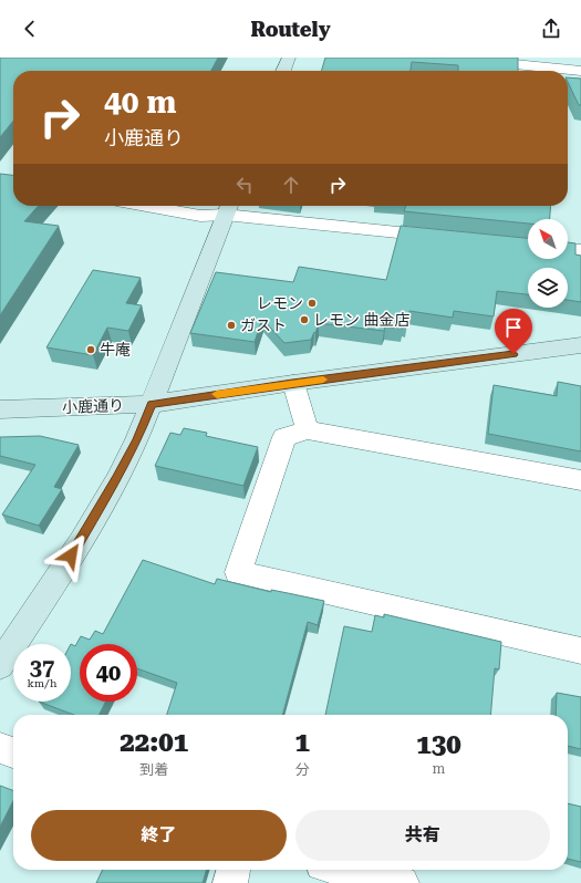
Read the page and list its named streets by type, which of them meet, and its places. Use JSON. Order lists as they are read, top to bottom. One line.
{"streets":{"street":["小鹿通り"]},"places":["レモン","レモン 曲金店","ガスト","牛庵"],"north":"top left","page":{"header":"Routely","turn":["40 m","小鹿通り"],"speed":"37 km/h","limit":"40","eta":["22:01","到着","1","分","130","m"],"buttons":["終了","共有"]}}
